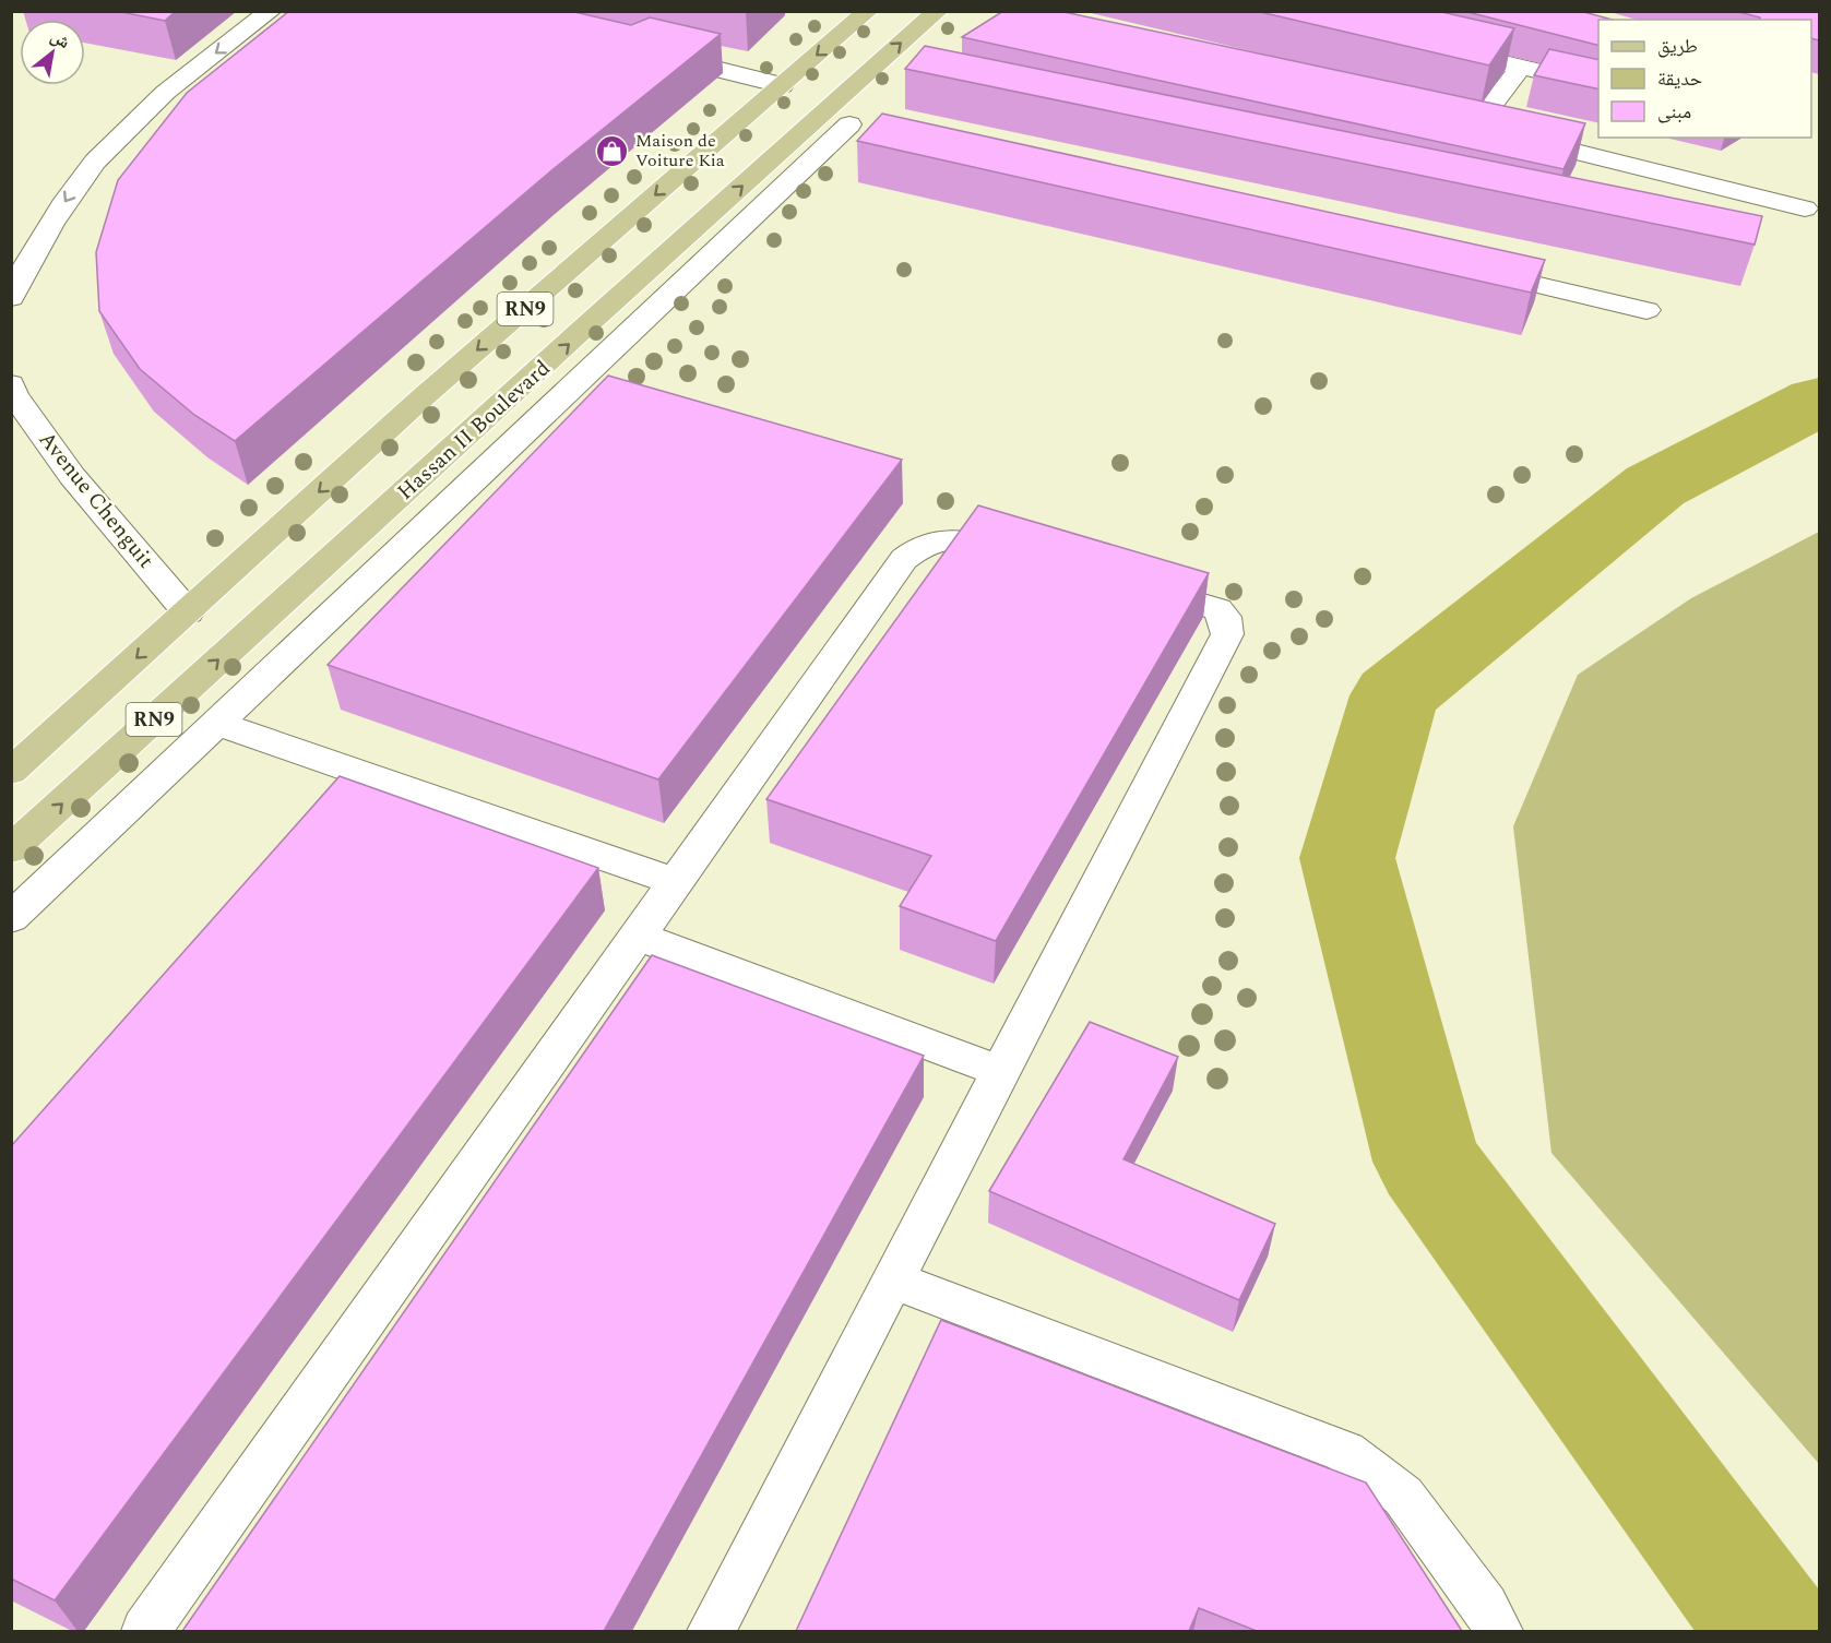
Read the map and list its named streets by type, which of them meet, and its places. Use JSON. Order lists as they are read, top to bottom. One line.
{"streets":{"main road":["RN9","Hassan II Boulevard"],"street":["Avenue Chenguit"]},"crossings":[["RN9","Avenue Chenguit"]],"places":{"shop":["Maison de Voiture Kia"]},"legend":["طريق","حديقة","مبنى"],"north":"top right"}
